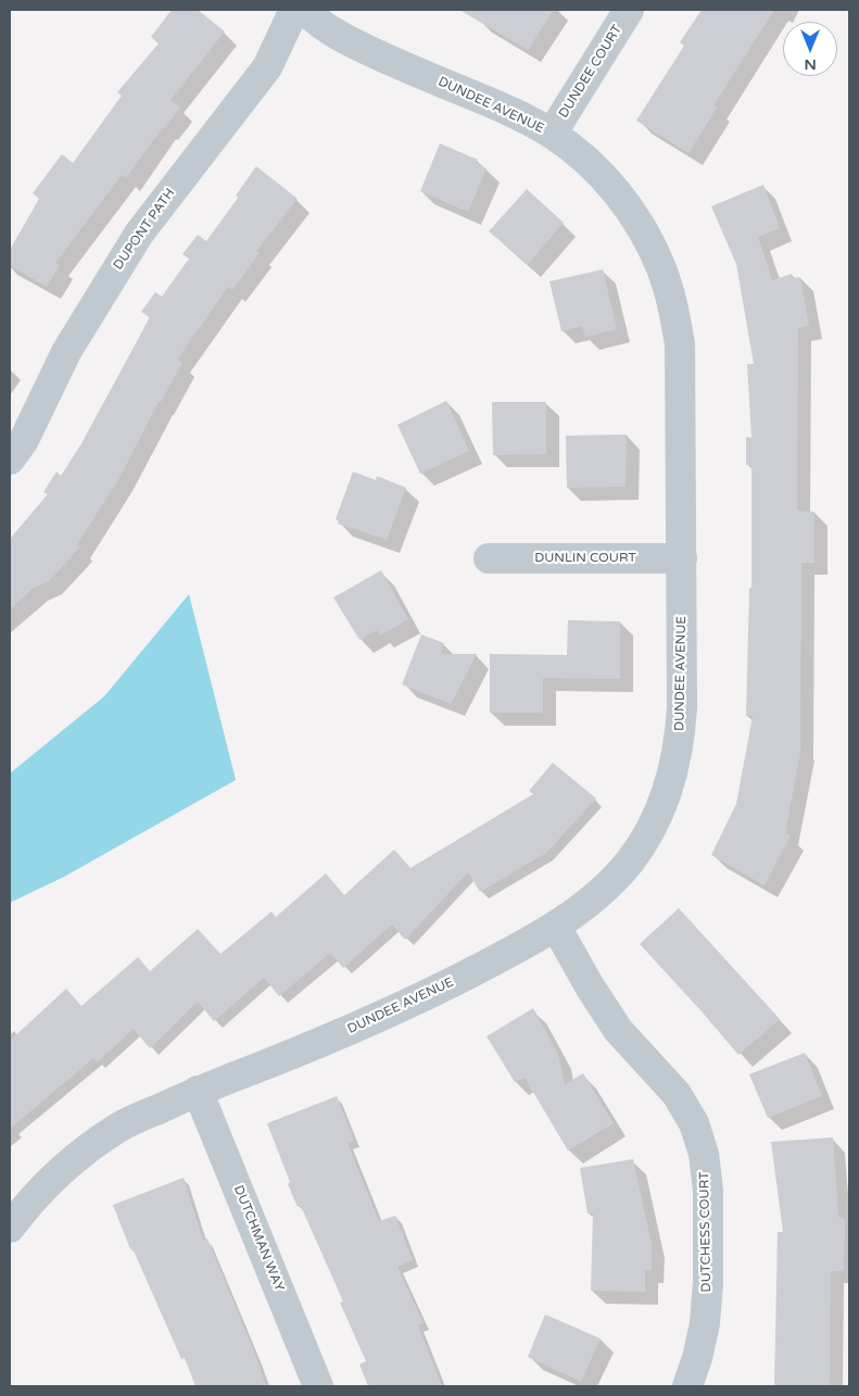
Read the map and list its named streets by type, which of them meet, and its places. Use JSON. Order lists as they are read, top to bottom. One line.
{"streets":{"street":["DUNDEE COURT","DUNDEE AVENUE","DUPONT PATH","DUNLIN COURT","DUTCHESS COURT","DUTCHMAN WAY"]},"crossings":[["DUNDEE COURT","DUNDEE AVENUE"],["DUNDEE AVENUE","DUNLIN COURT"],["DUNDEE AVENUE","DUTCHESS COURT"],["DUNDEE AVENUE","DUTCHMAN WAY"]],"north":"bottom"}
